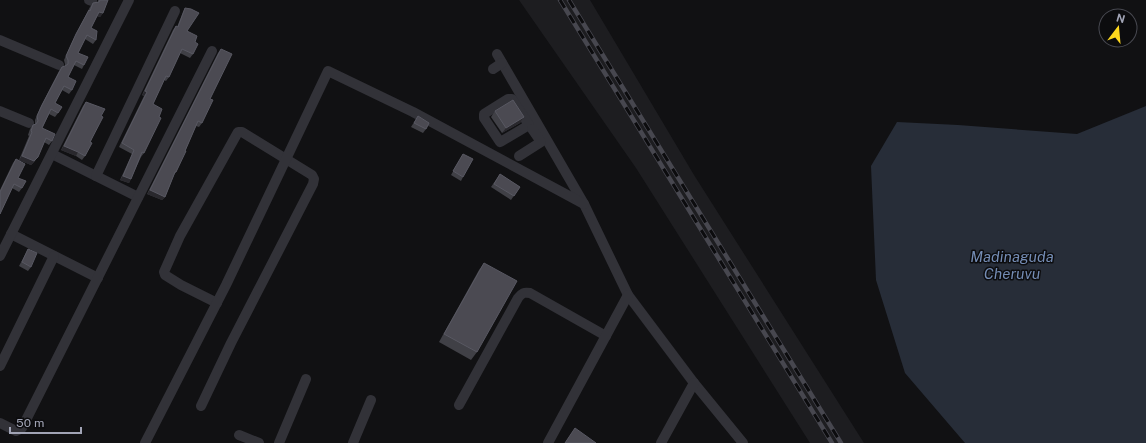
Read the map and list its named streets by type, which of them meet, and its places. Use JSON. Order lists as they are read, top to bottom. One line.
{"water":["Madinaguda Cheruvu"],"scale_bar":"50 m","north":"top"}
